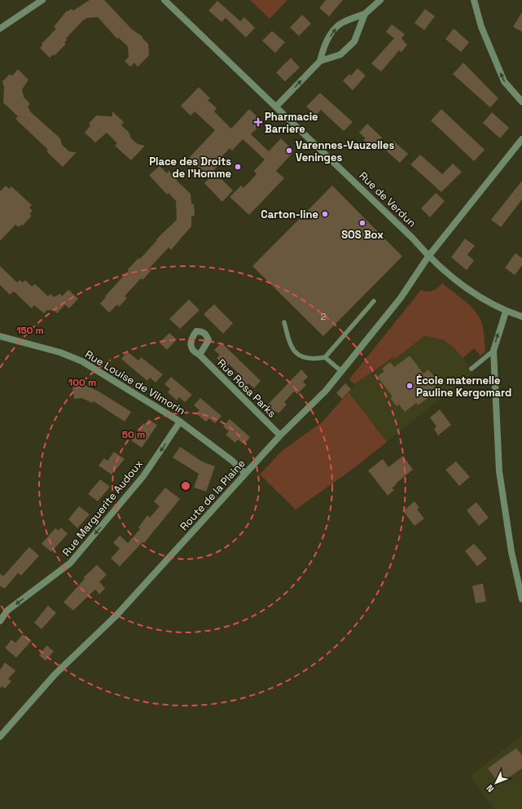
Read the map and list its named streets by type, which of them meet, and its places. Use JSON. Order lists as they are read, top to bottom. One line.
{"streets":{"street":["Rue de Verdun","Rue Louise de Vilmorin","Rue Rosa Parks","Route de la Plaine","Rue Marguerite Audoux"]},"crossings":[["Rue de Verdun","Route de la Plaine"],["Rue Louise de Vilmorin","Route de la Plaine"],["Rue Louise de Vilmorin","Rue Marguerite Audoux"],["Rue Rosa Parks","Route de la Plaine"]],"one_way":["Rue Marguerite Audoux"],"places":{"health":["Pharmacie Barriere"],"other":["Varennes-Vauzelles Veninges","Place des Droits de l'Homme","Carton-line","SOS Box","École maternelle Pauline Kergomard"]},"house_numbers":["2"],"north":"bottom left","rings":["150 m","100 m","50 m"]}
